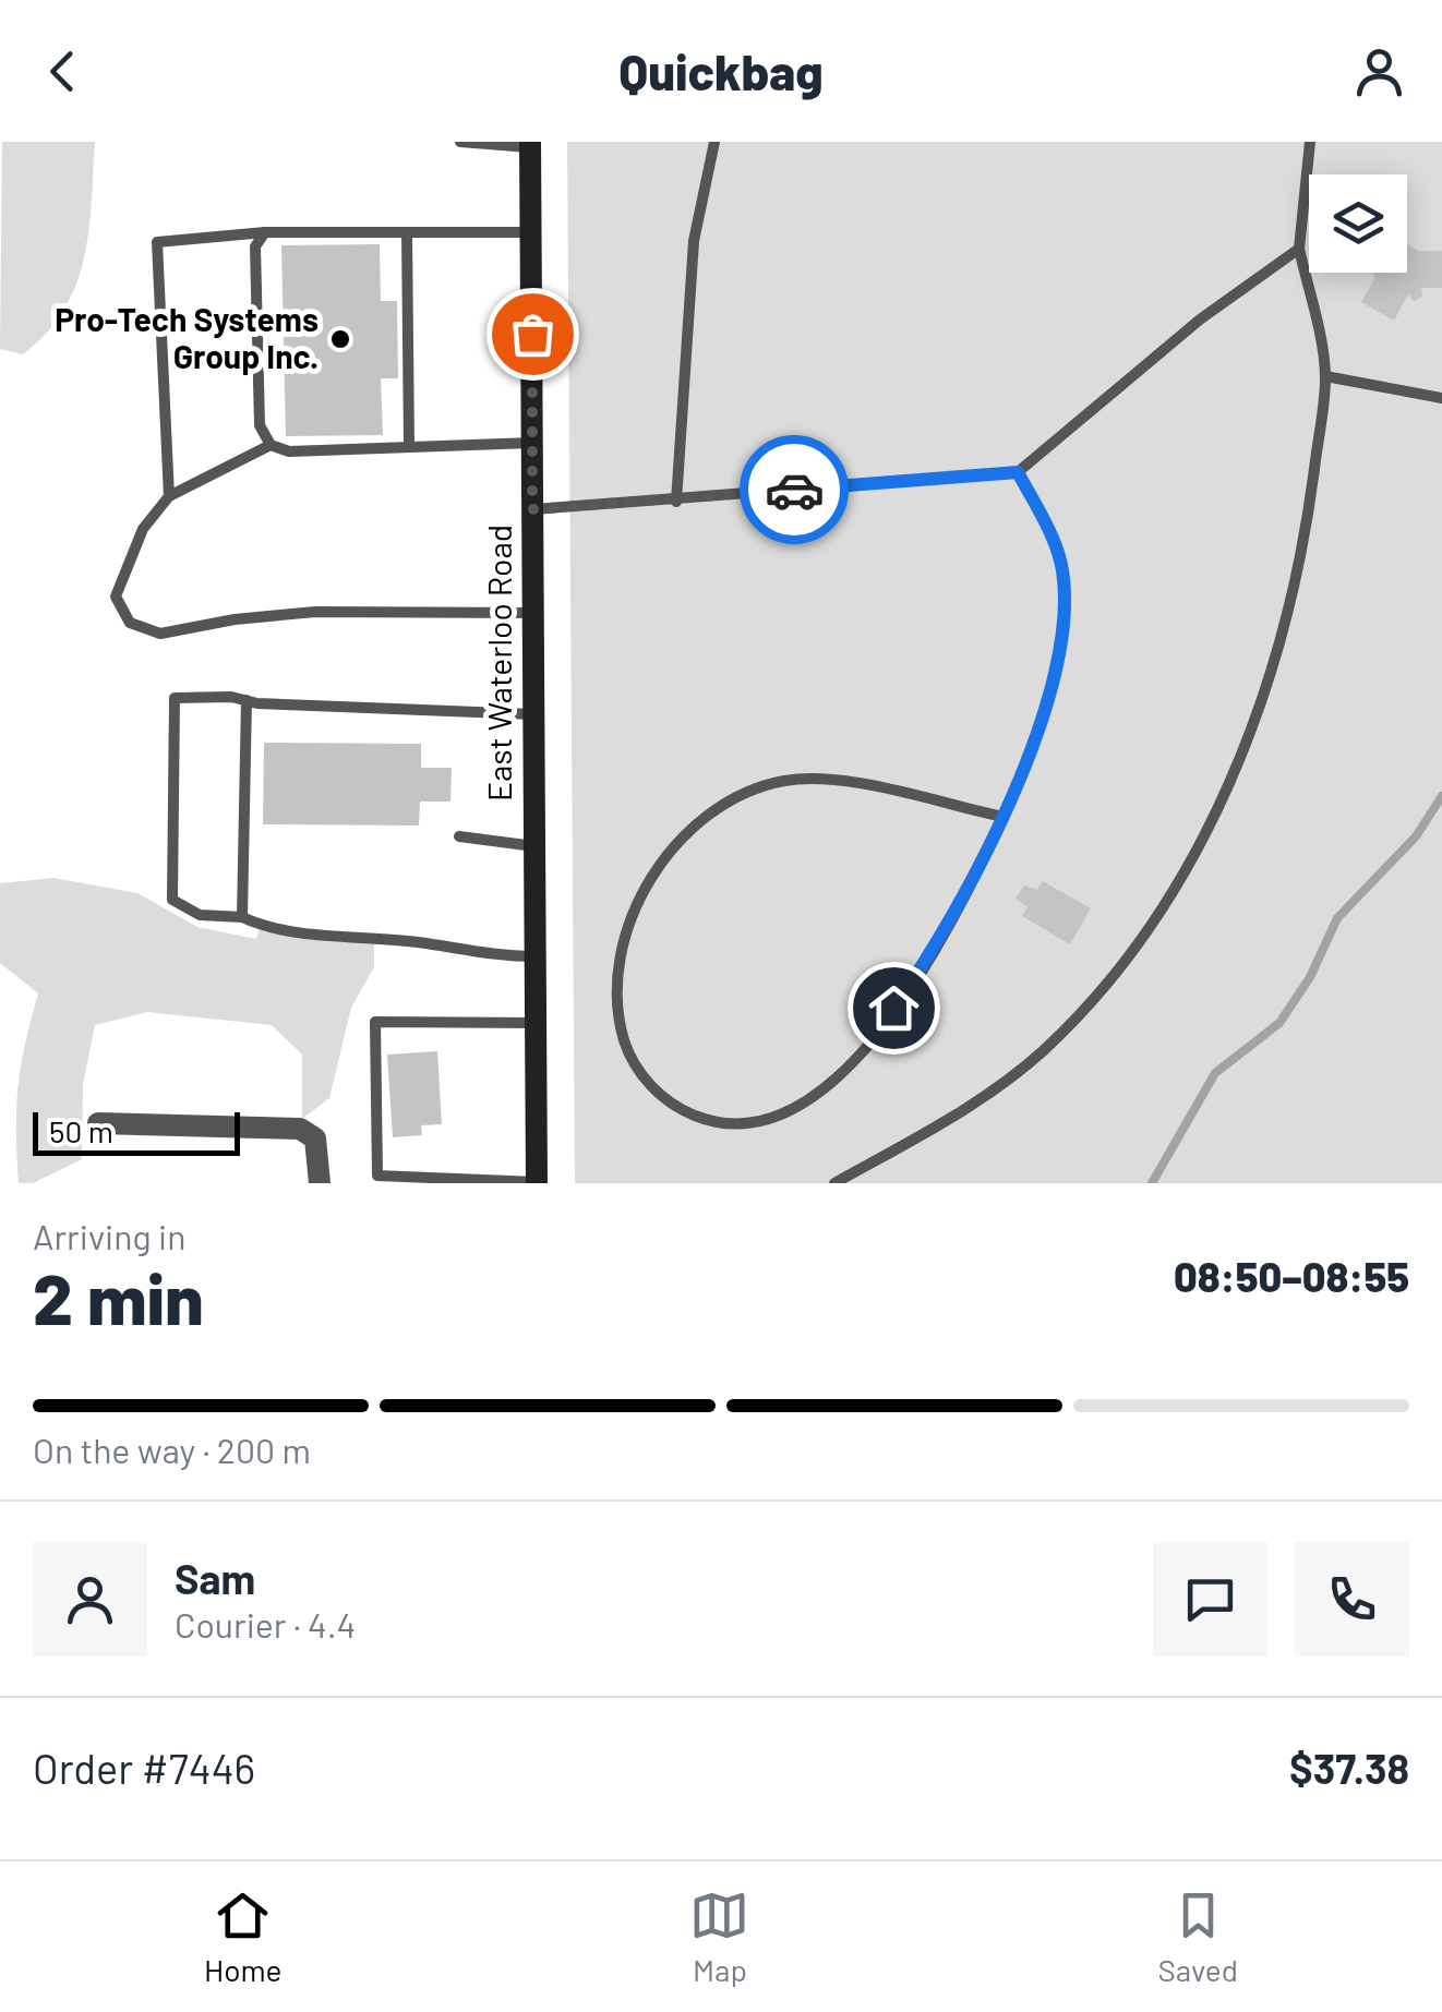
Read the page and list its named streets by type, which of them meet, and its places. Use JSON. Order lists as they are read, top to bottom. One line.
{"streets":{"main road":["East Waterloo Road"]},"places":["Pro-Tech Systems Group Inc."],"scale_bar":"50 m","page":{"header":"Quickbag","scale":"50 m","heading":["2 min","Arriving in","08:50–08:55"],"panel":["Sam","Courier · 4.4","Order #7446","$37.38"],"bar":"On the way · 200 m","tabs":["Home","Map","Saved"]}}
